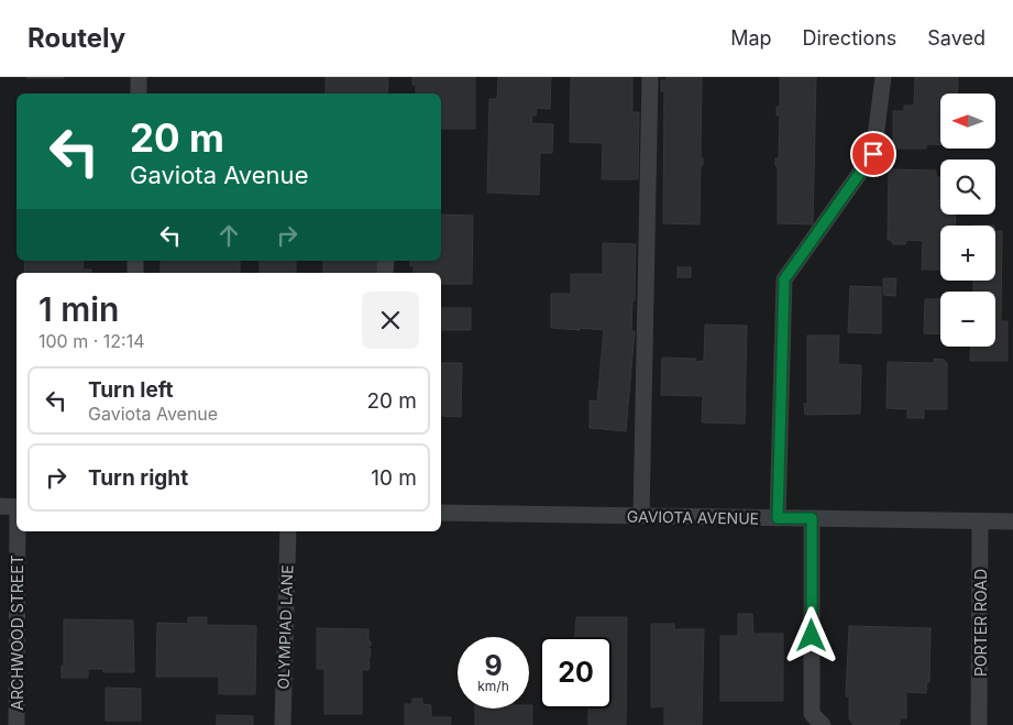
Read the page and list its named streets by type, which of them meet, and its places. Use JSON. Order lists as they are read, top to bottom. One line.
{"streets":{"street":["GAVIOTA AVENUE","PORTER ROAD","OLYMPIAD LANE","ARCHWOOD STREET"]},"crossings":[["GAVIOTA AVENUE","PORTER ROAD"]],"north":"left","page":{"header":"Routely","nav":["Map","Directions","Saved"],"map_buttons":["+","−"],"turn":["20 m","Gaviota Avenue"],"heading":["1 min","100 m · 12:14"],"list":[{"name":"Turn left","note":"Gaviota Avenue","value":"20 m"},{"name":"Turn right","value":"10 m"}],"speed":"9 km/h","limit":"20"}}
